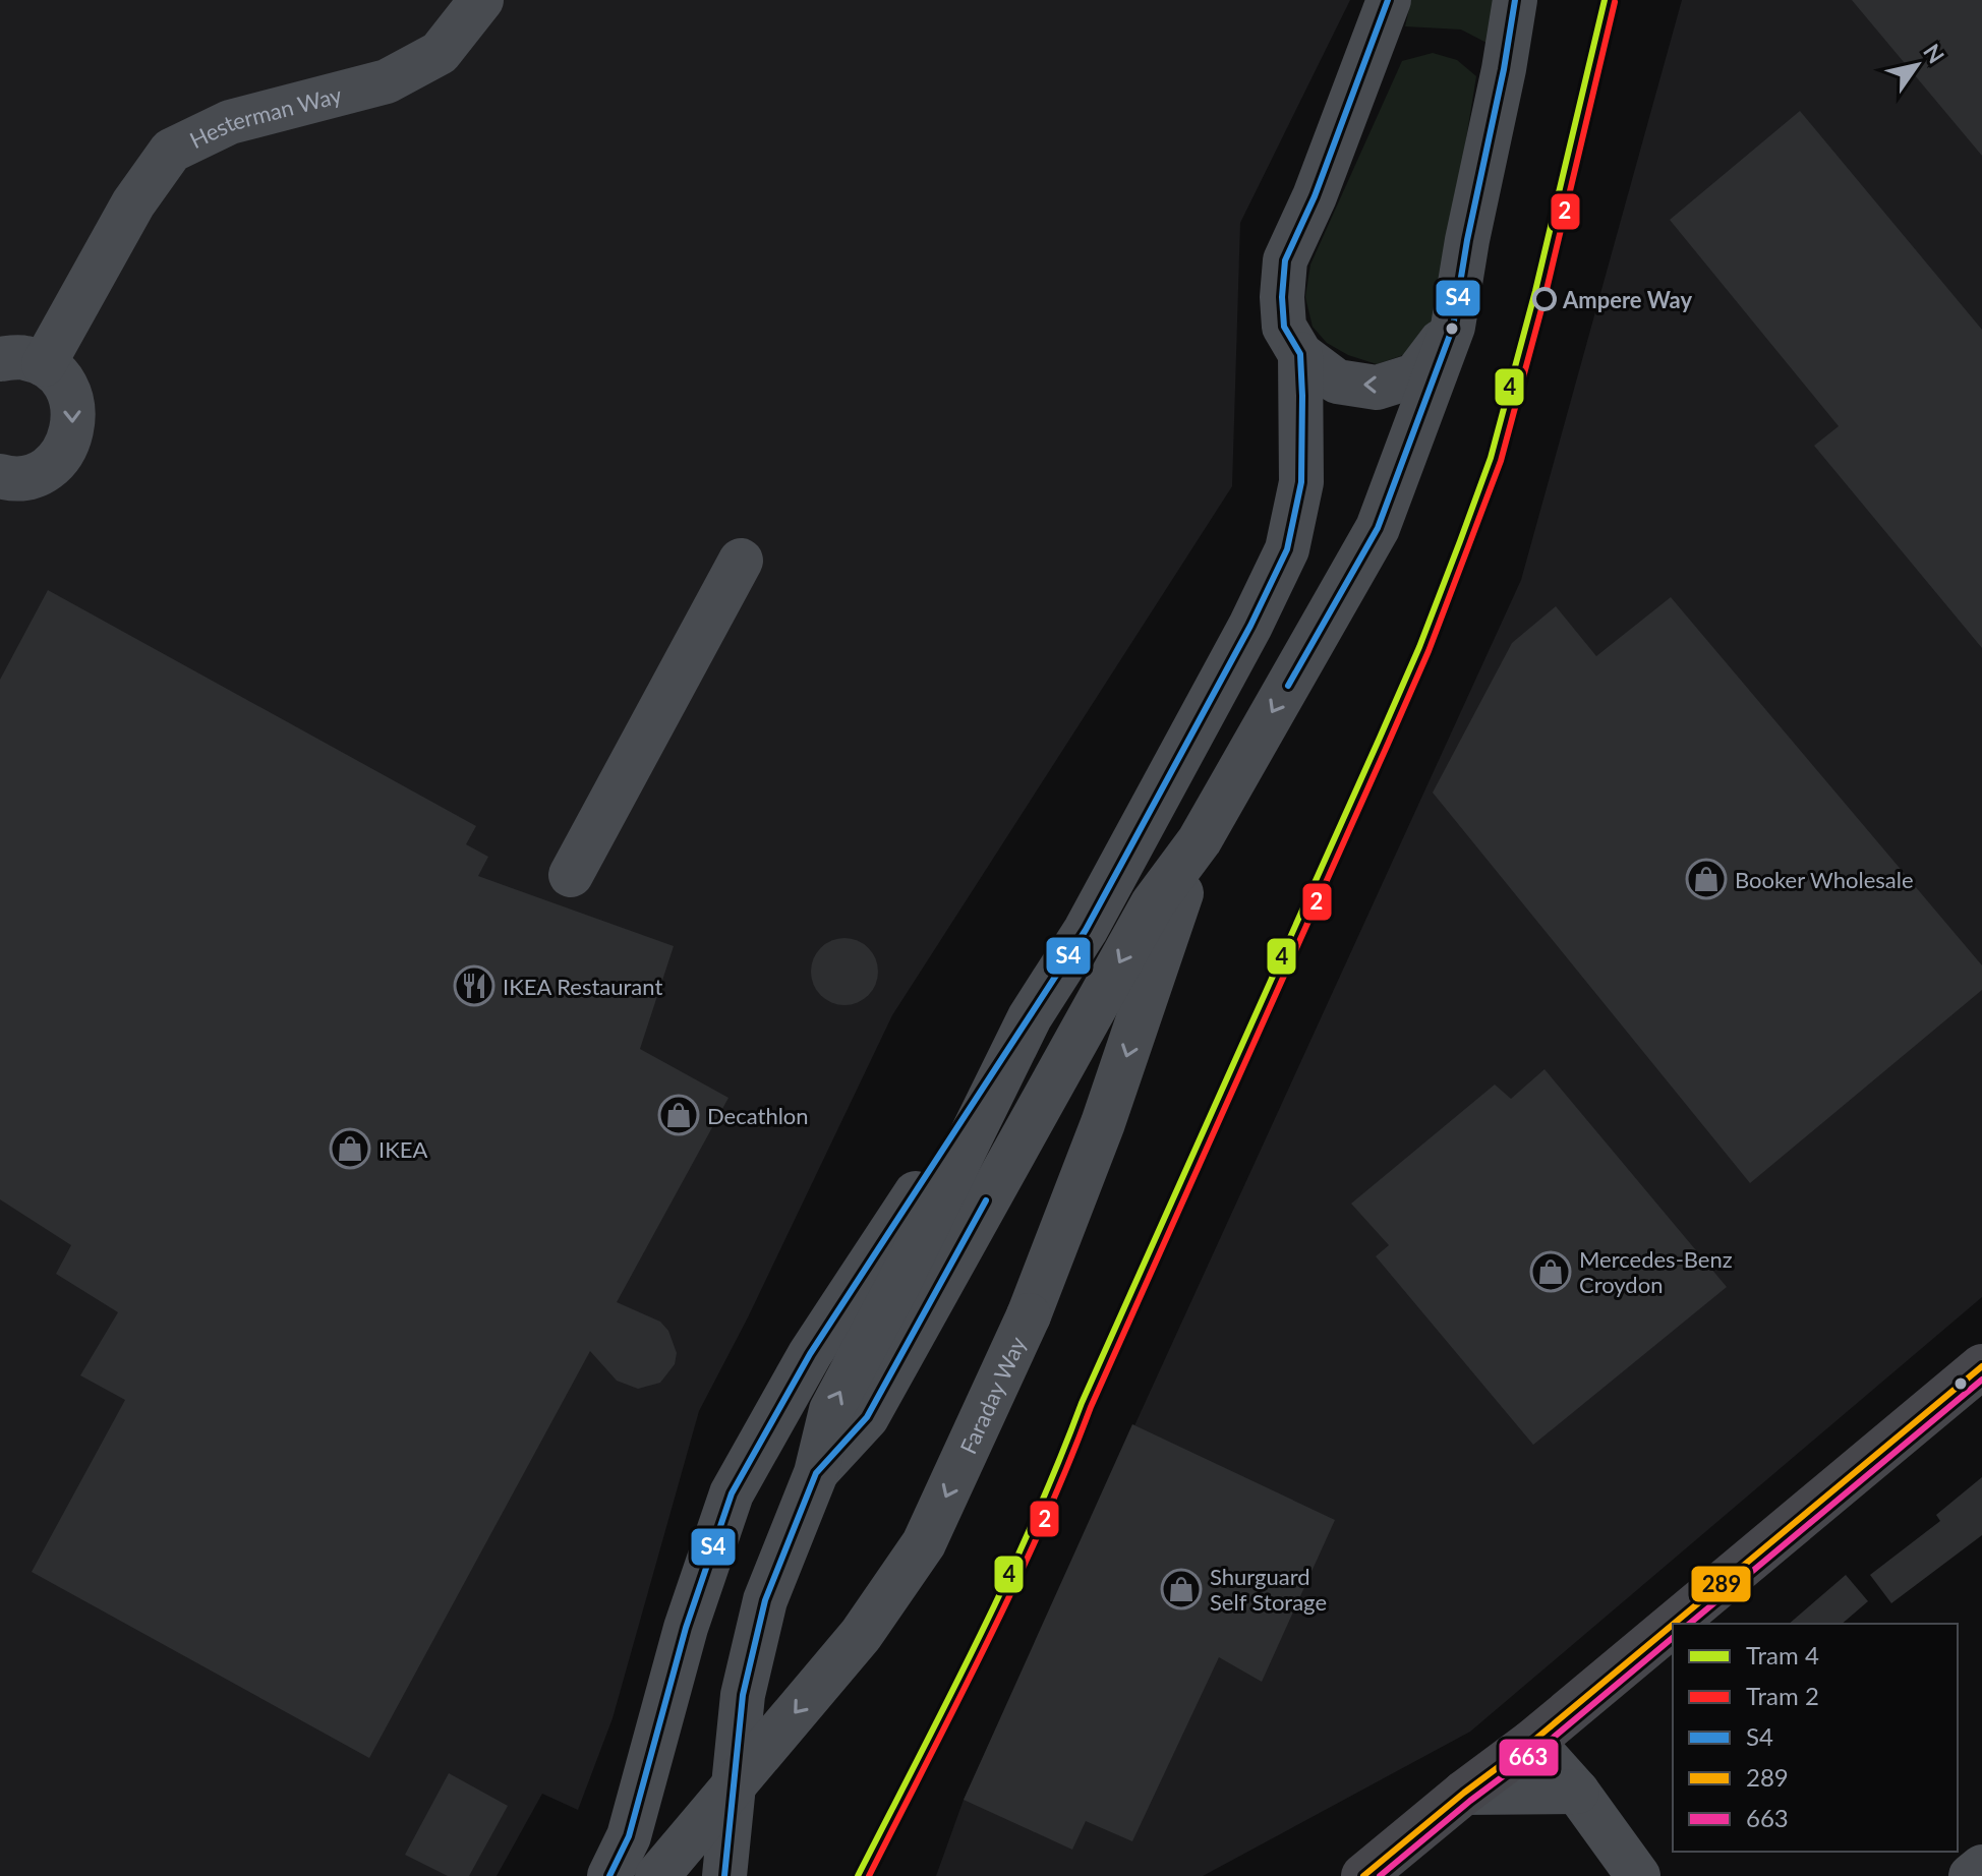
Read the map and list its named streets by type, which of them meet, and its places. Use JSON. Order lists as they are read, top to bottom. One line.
{"streets":{"street":["Hesterman Way","Faraday Way"]},"places":{"other":["Ampere Way"],"shop":["Booker Wholesale","Decathlon","IKEA","Mercedes-Benz Croydon","Shurguard Self Storage"],"restaurant":["IKEA Restaurant"]},"lines":["tram line 4","transit line S4","tram line 2","transit line 289","transit line 663"],"legend":["Tram 4","Tram 2","S4","289","663"],"north":"top right"}
